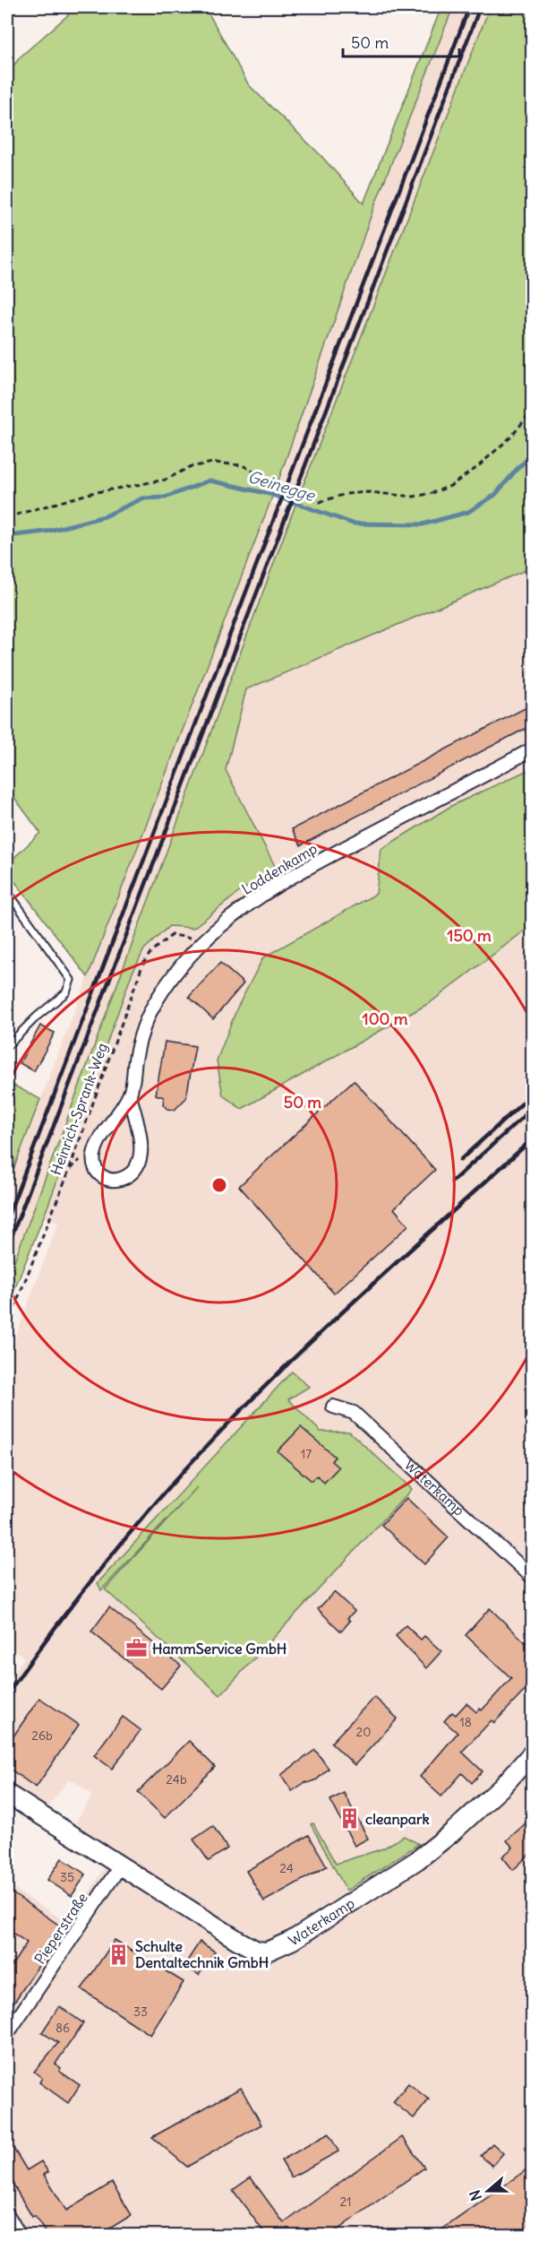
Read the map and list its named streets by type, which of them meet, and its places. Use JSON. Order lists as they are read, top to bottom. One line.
{"streets":{"street":["Loddenkamp","Waterkamp","Pieperstraße"],"path":["Heinrich-Sprank-Weg"]},"crossings":[["Loddenkamp","Heinrich-Sprank-Weg"],["Waterkamp","Pieperstraße"]],"water":["Geinegge"],"places":{"office":["HammService GmbH"],"building":["cleanpark","Schulte Dentaltechnik GmbH"]},"house_numbers":["17","18","20","26b","24b","24","35","33","86","21"],"scale_bar":"50 m","north":"left","rings":["150 m","100 m","50 m"]}
